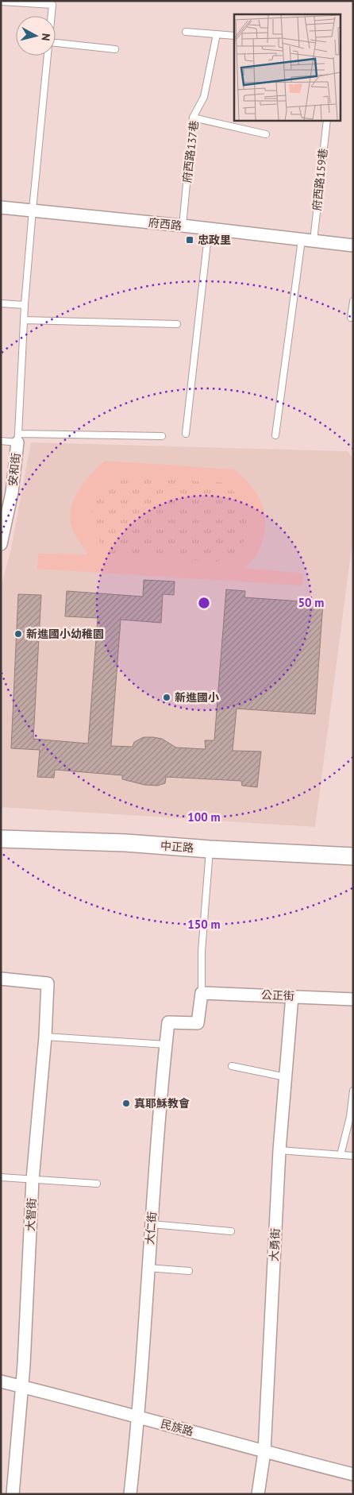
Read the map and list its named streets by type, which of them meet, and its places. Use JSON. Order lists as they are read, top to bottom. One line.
{"streets":{"street":["府西路","安和街","中正路","公正街","大智街","大仁街","大勇街","民族路"],"lane":["府西路137巷","府西路159巷"]},"crossings":[["府西路137巷","府西路"],["府西路159巷","府西路"],["公正街","大仁街"],["公正街","大勇街"],["大智街","民族路"],["大仁街","民族路"],["大勇街","民族路"]],"places":{"transit":["忠政里"],"other":["新進國小幼稚園","新進國小","真耶穌教會"]},"north":"right","rings":["50 m","100 m","150 m"]}
